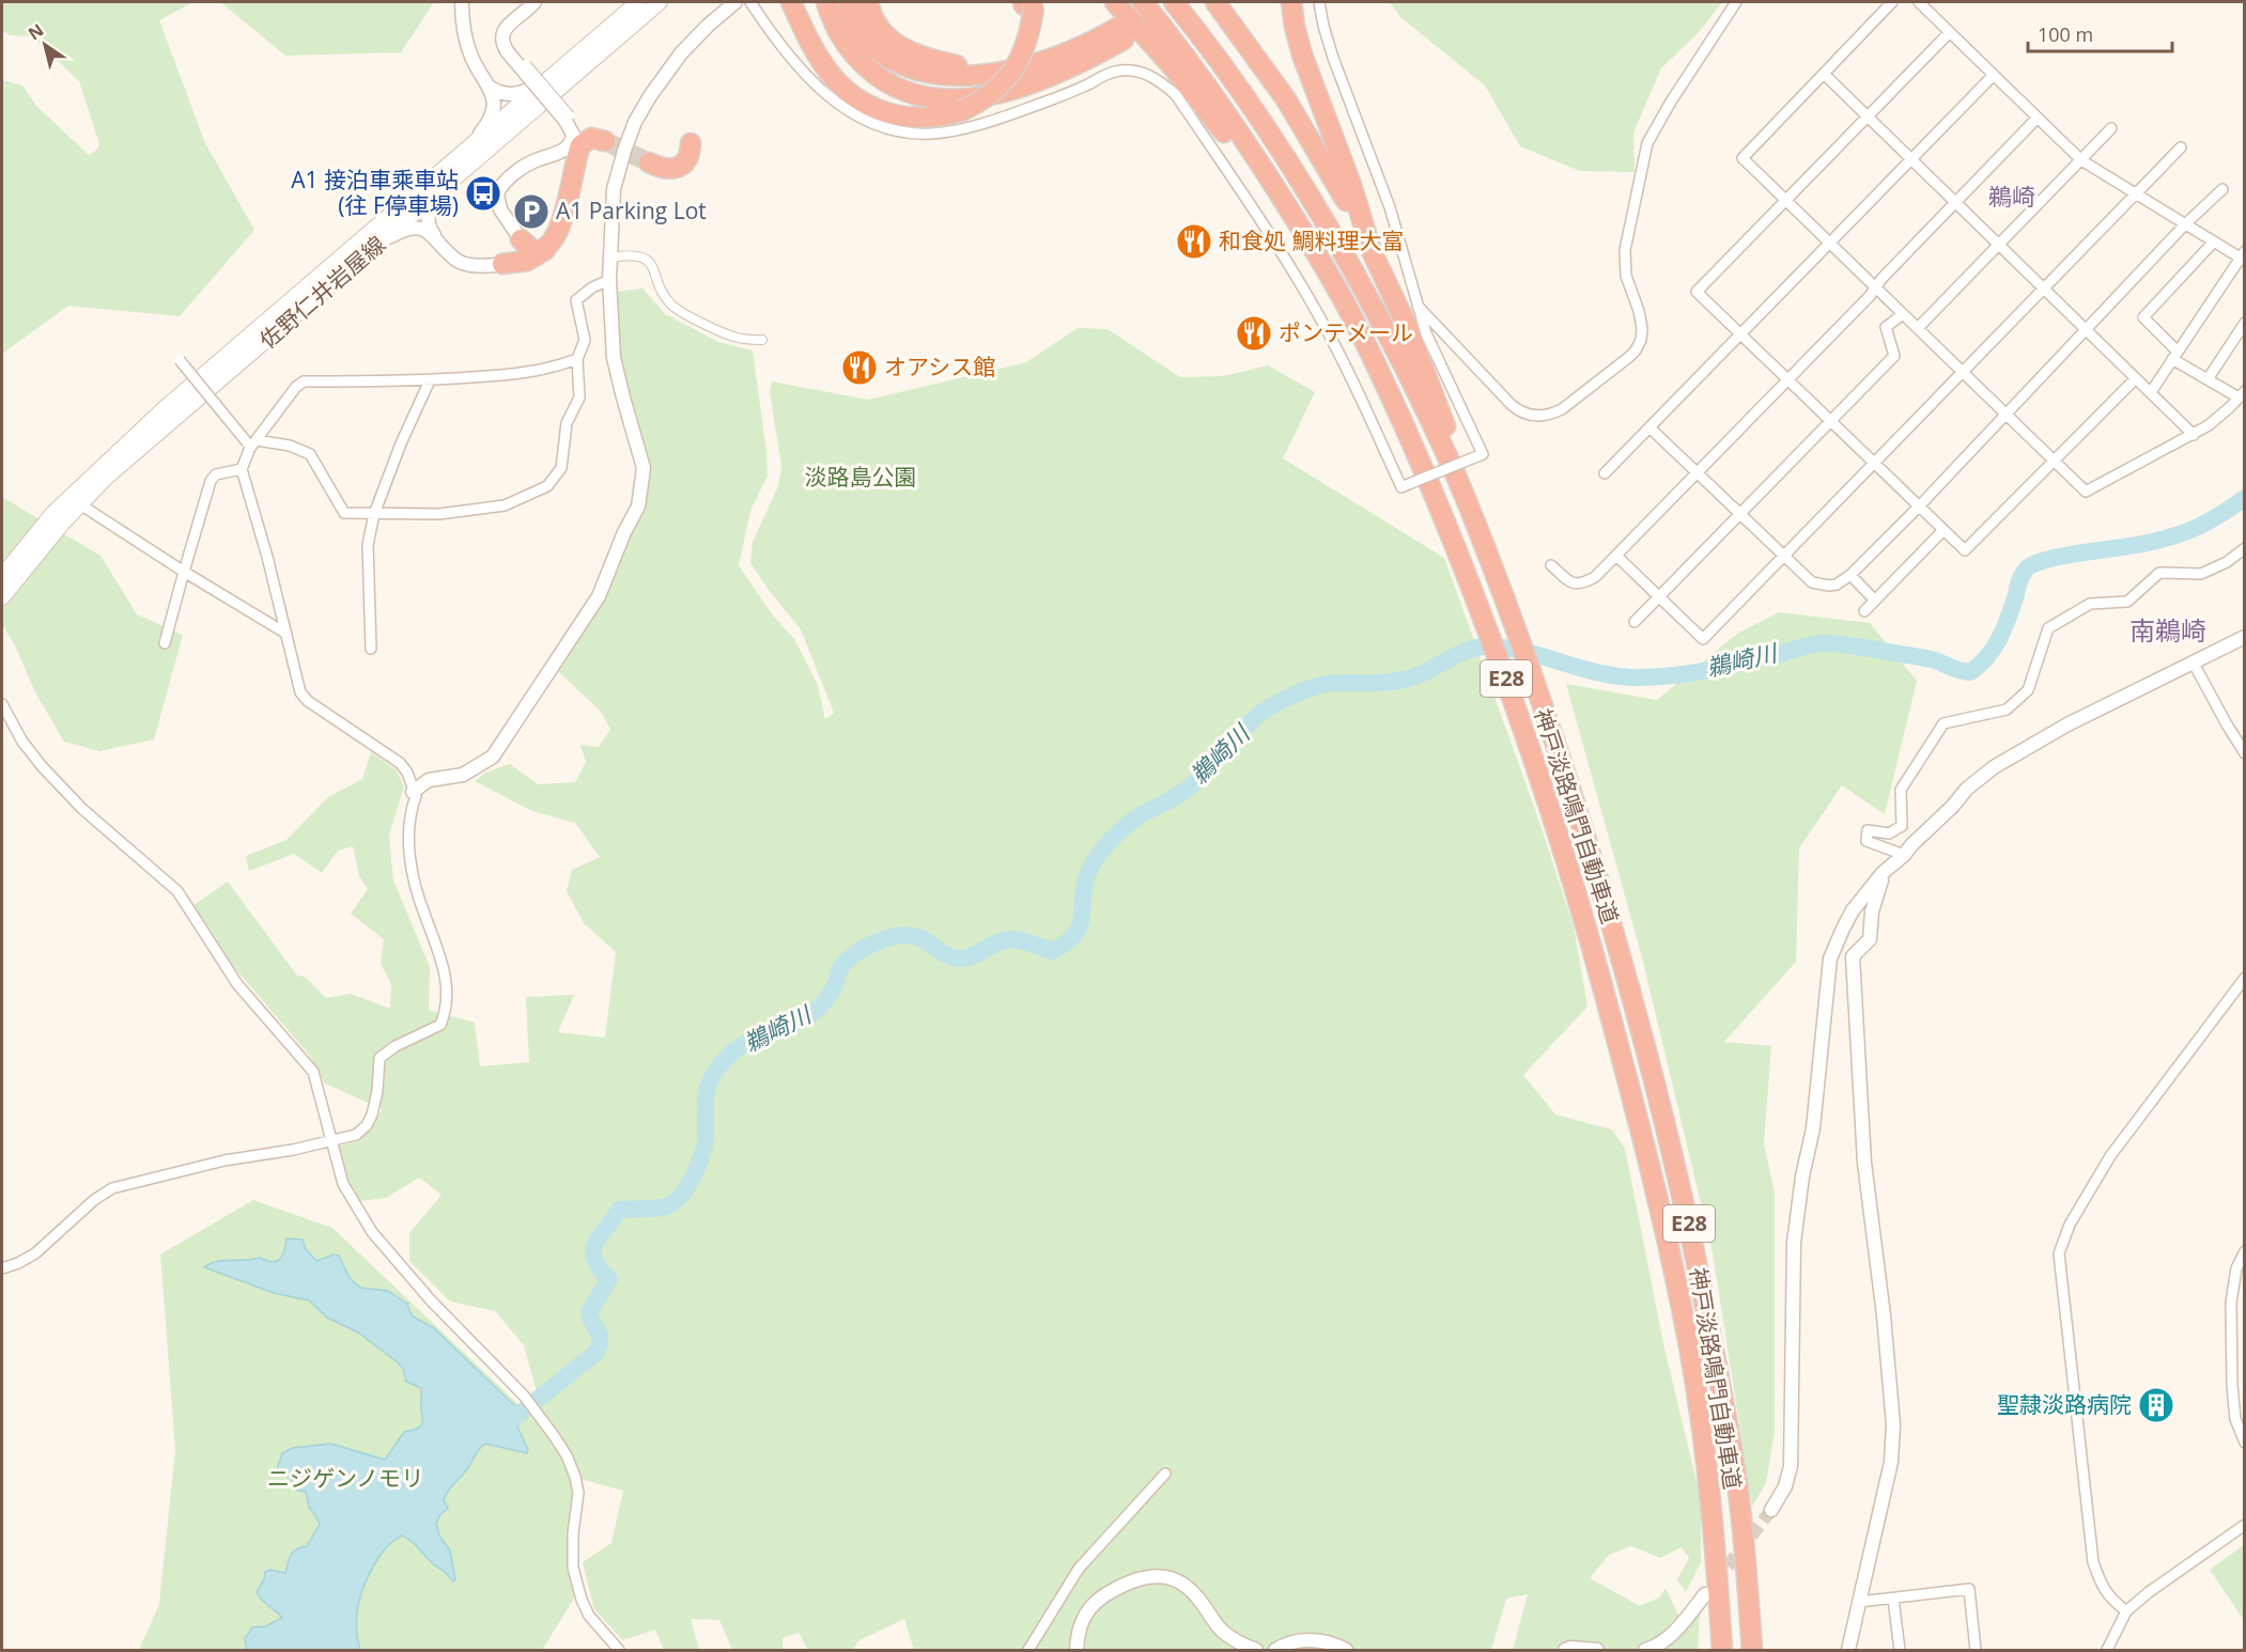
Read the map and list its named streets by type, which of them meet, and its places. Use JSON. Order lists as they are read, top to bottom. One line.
{"streets":{"highway":["E28","神戸淡路鳴門自動車道"],"main road":["佐野仁井岩屋線"]},"districts":["鵜崎","南鵜崎"],"water":["鵜崎川"],"parks":["淡路島公園","ニジゲンノモリ"],"places":{"bus stop":["A1 接泊車乘車站 (往 F停車場)"],"parking":["A1 Parking Lot"],"restaurant":["和食処 鯛料理大富","ポンテメール","オアシス館"],"building":["聖隷淡路病院"]},"scale_bar":"100 m","north":"top left"}
